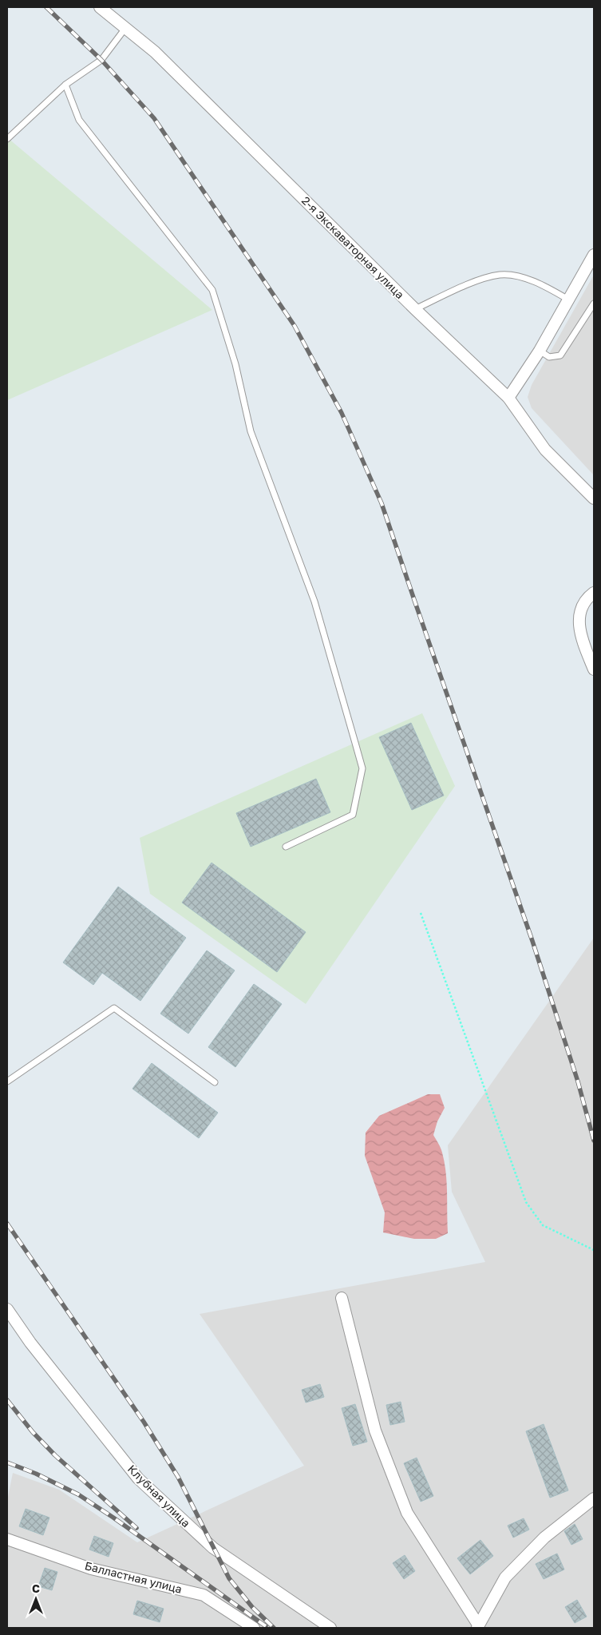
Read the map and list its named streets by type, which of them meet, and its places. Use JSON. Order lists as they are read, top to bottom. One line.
{"streets":{"street":["2-я Экскаваторная улица","Клубная улица","Балластная улица"]},"north":"top"}
